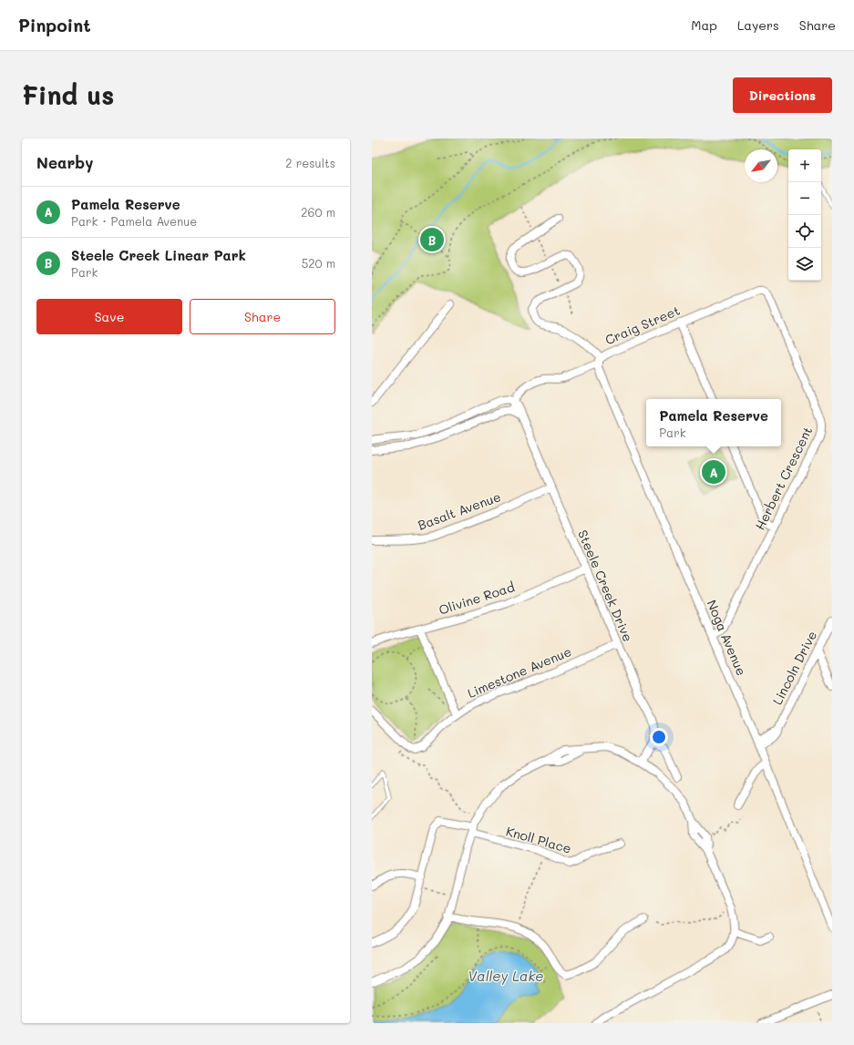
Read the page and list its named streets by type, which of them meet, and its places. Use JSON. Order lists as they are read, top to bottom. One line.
{"streets":{"street":["Craig Street","Herbert Crescent","Basalt Avenue","Steele Creek Drive","Olivine Road","Noga Avenue","Lincoln Drive","Limestone Avenue","Knoll Place"]},"crossings":[["Craig Street","Herbert Crescent"],["Craig Street","Noga Avenue"],["Herbert Crescent","Noga Avenue"],["Basalt Avenue","Steele Creek Drive"],["Steele Creek Drive","Olivine Road"],["Steele Creek Drive","Limestone Avenue"],["Noga Avenue","Lincoln Drive"]],"water":["Valley Lake"],"north":"bottom left","page":{"header":"Pinpoint","nav":["Map","Layers","Share"],"buttons":["Directions",["Save","Share"]],"title":"Find us","heading":["Nearby","2 results"],"map_buttons":["+","−"],"list":[{"mark":"A","name":"Pamela Reserve","note":"Park · Pamela Avenue","value":"260 m"},{"mark":"B","name":"Steele Creek Linear Park","note":"Park","value":"520 m"}],"pins":["B","A"],"popup":["Pamela Reserve","Park"]}}
